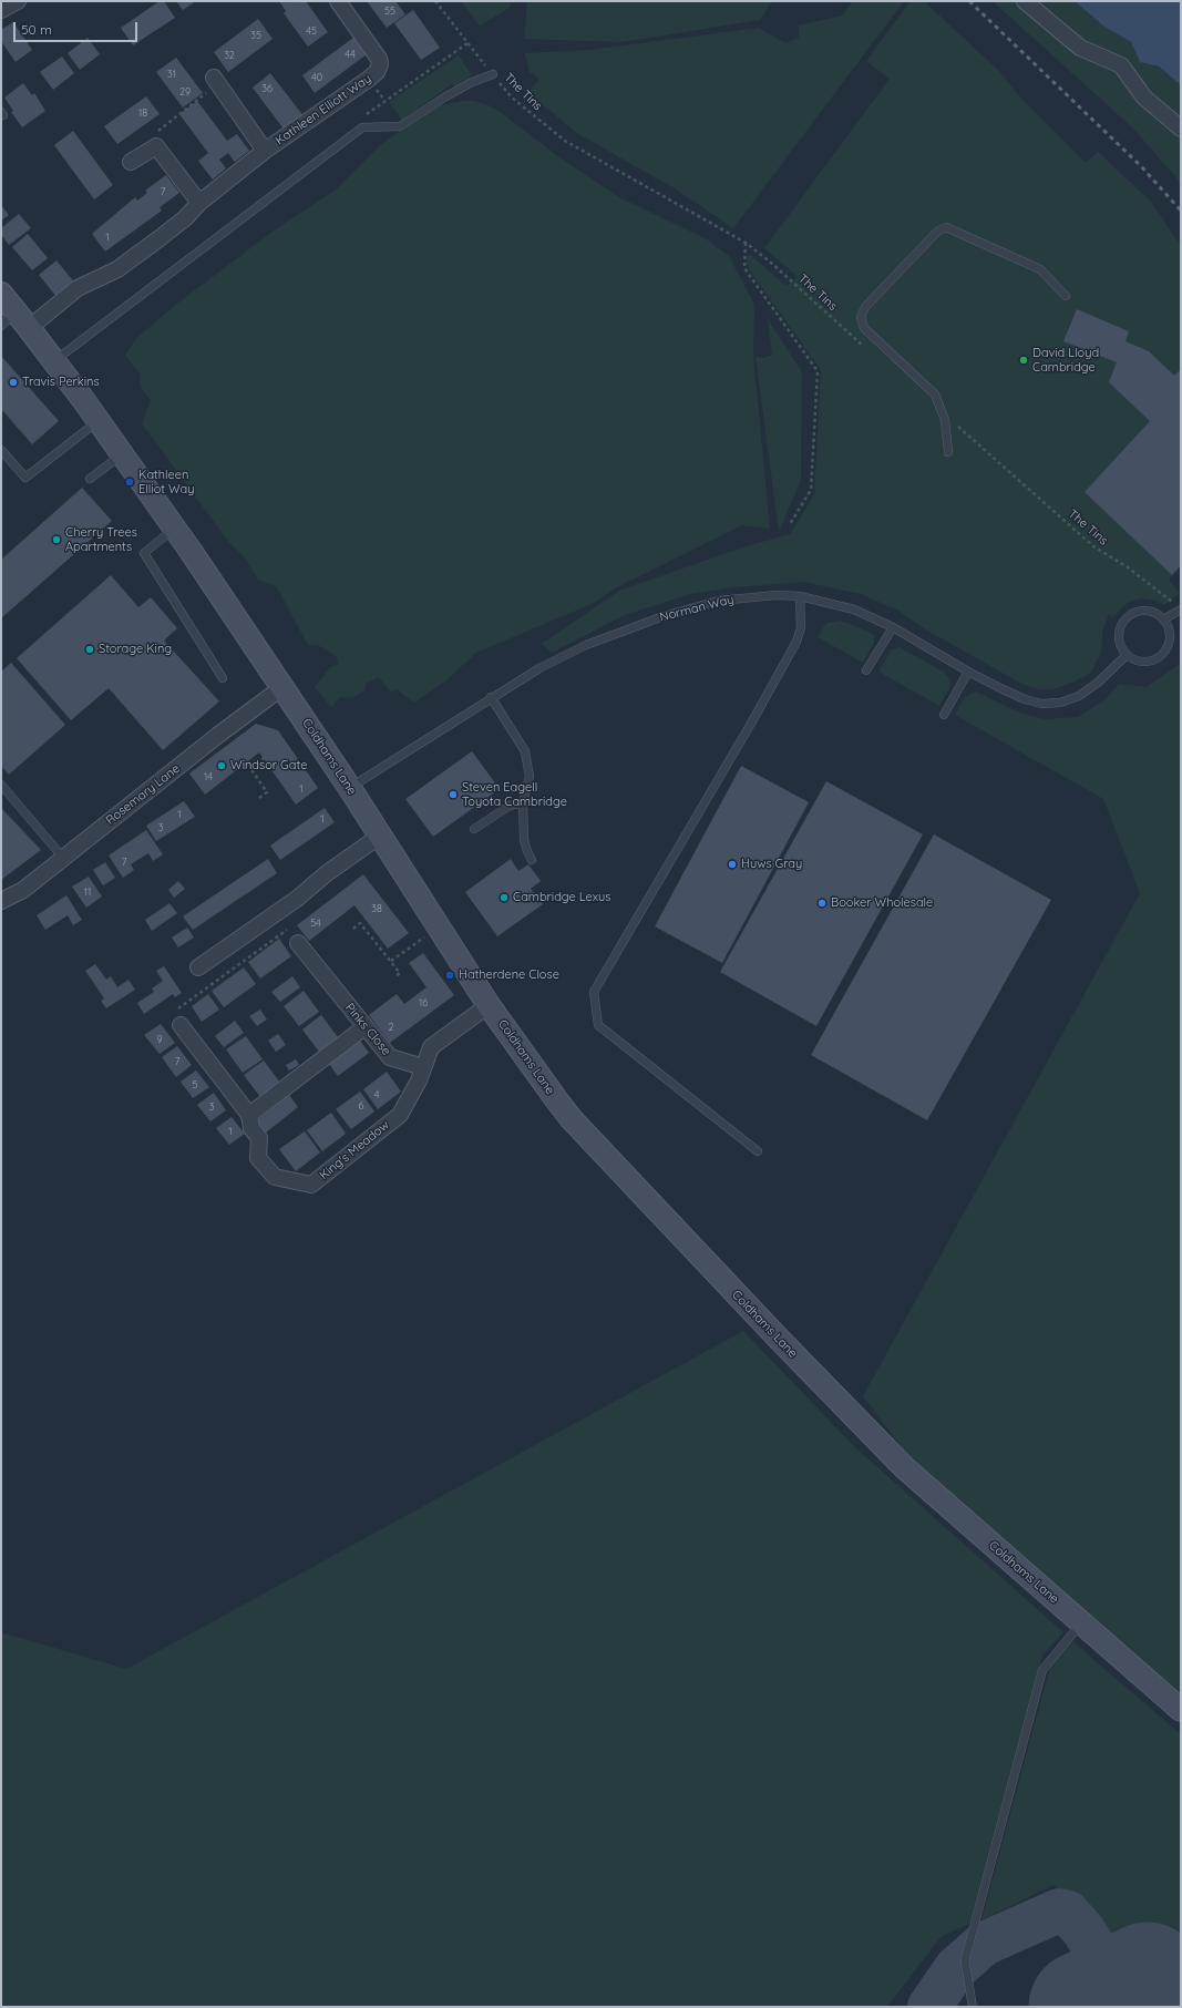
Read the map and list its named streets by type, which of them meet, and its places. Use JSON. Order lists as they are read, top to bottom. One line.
{"streets":{"street":["Kathleen Elliott Way","Coldhams Lane","Rosemary Lane","Pinks Close","King's Meadow"],"lane":["Norman Way"],"path":["The Tins"]},"crossings":[["Kathleen Elliott Way","Coldhams Lane"],["Norman Way","Coldhams Lane"],["Coldhams Lane","Rosemary Lane"],["Pinks Close","King's Meadow"]],"places":["David Lloyd Cambridge","Travis Perkins","Kathleen Elliot Way","Cherry Trees Apartments","Storage King","Windsor Gate","Steven Eagell Toyota Cambridge","Huws Gray","Cambridge Lexus","Booker Wholesale","Hatherdene Close"],"house_numbers":["55","45","35","44","32","31","40","36","29","18","7","1","14","1","1","1","3","7","11","38","54","16","2","9","7","5","4","6","3","1"],"scale_bar":"50 m"}
